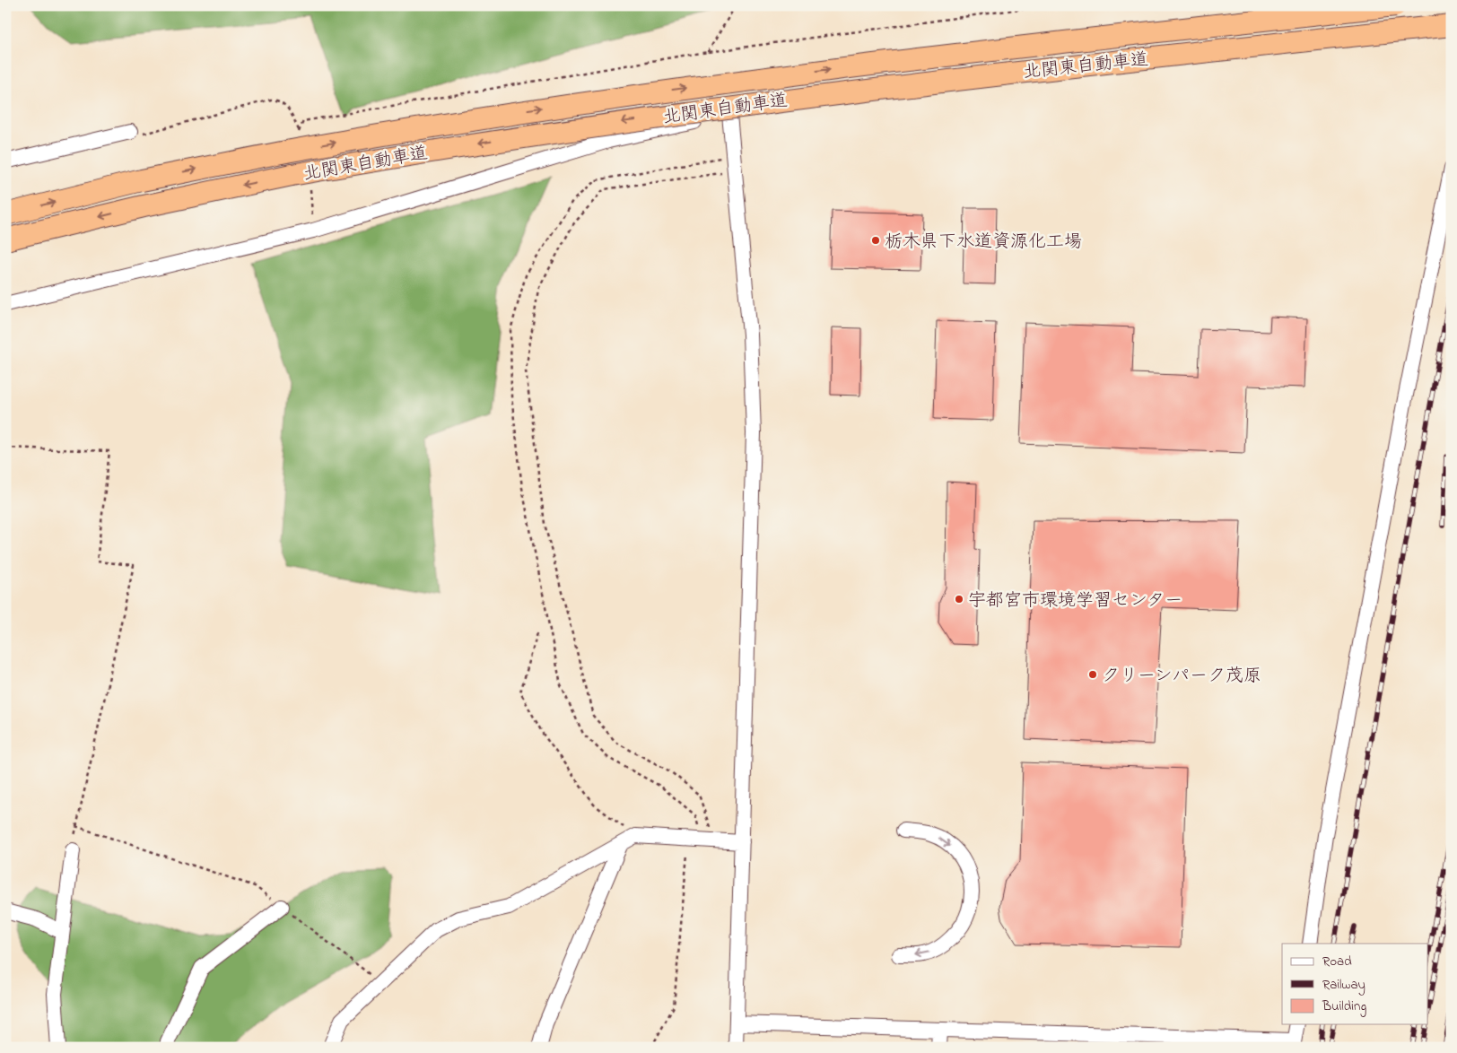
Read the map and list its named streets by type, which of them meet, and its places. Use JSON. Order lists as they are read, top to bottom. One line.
{"streets":{"highway":["北関東自動車道"]},"places":["栃木県下水道資源化工場","宇都宮市環境学習センター","クリーンパーク茂原"],"legend":["Road","Railway","Building"]}
